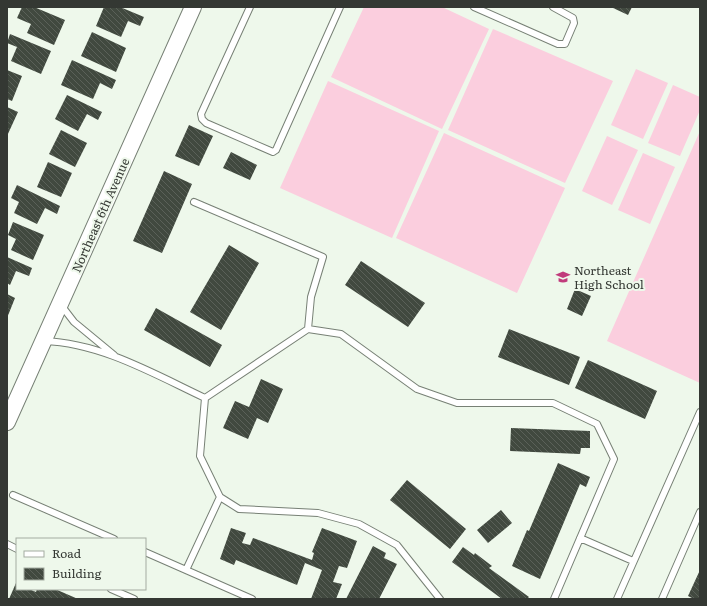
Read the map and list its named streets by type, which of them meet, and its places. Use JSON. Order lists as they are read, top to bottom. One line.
{"streets":{"street":["Northeast 6th Avenue"]},"places":{"school or university":["Northeast High School"]},"legend":["Road","Building"]}
